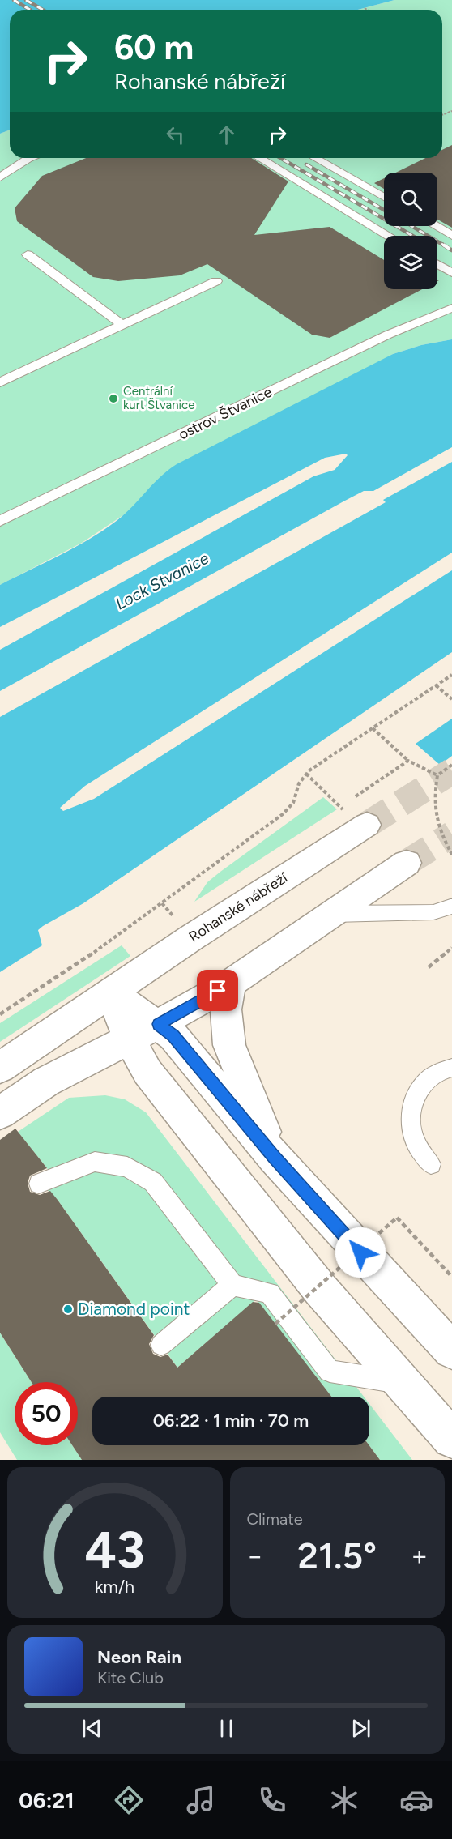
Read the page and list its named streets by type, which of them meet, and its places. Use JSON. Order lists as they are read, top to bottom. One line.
{"streets":{"main road":["Rohanské nábřeží"],"lane":["ostrov Štvanice"]},"water":["Lock Stvanice"],"places":["Centrální kurt Štvanice","Diamond point"],"page":{"turn":["60 m","Rohanské nábřeží"],"limit":"50","trip":"06:22 · 1 min · 70 m","tile":"Climate","heat":["−","21.5°","+"],"song":["Neon Rain","Kite Club"],"tabs":"06:21","gauge":["43","km/h"]}}
